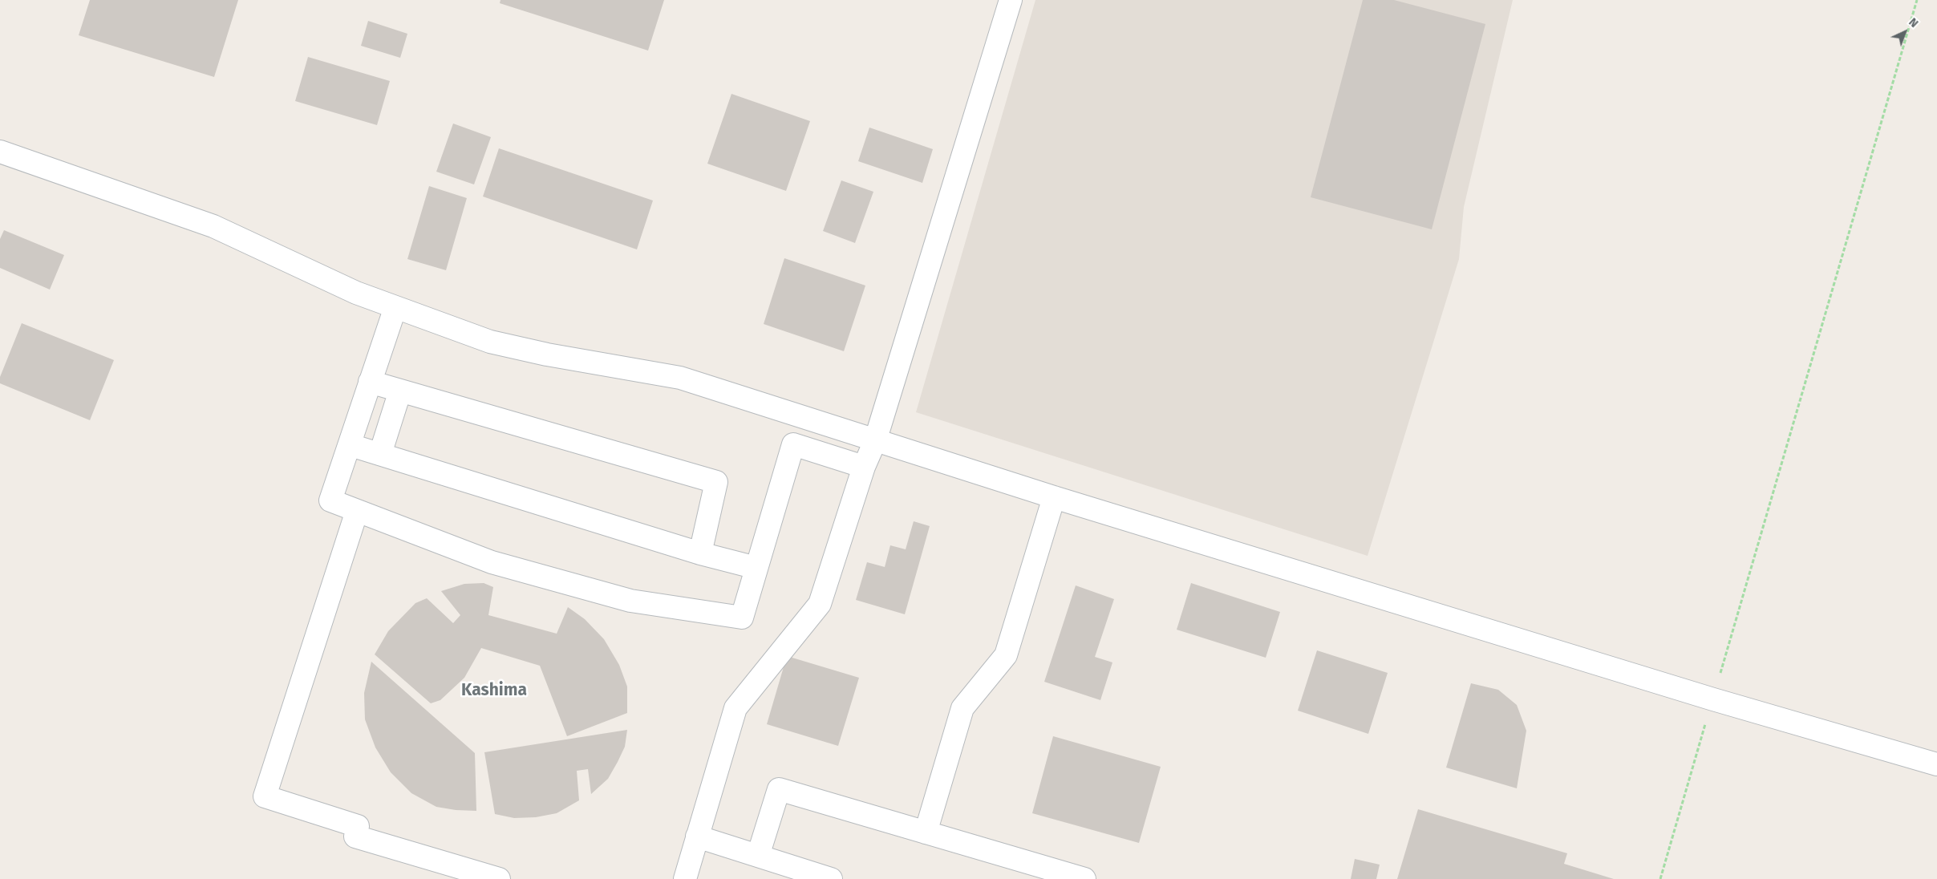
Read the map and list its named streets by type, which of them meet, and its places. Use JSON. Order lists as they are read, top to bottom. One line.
{"districts":["Kashima"],"north":"top right"}
